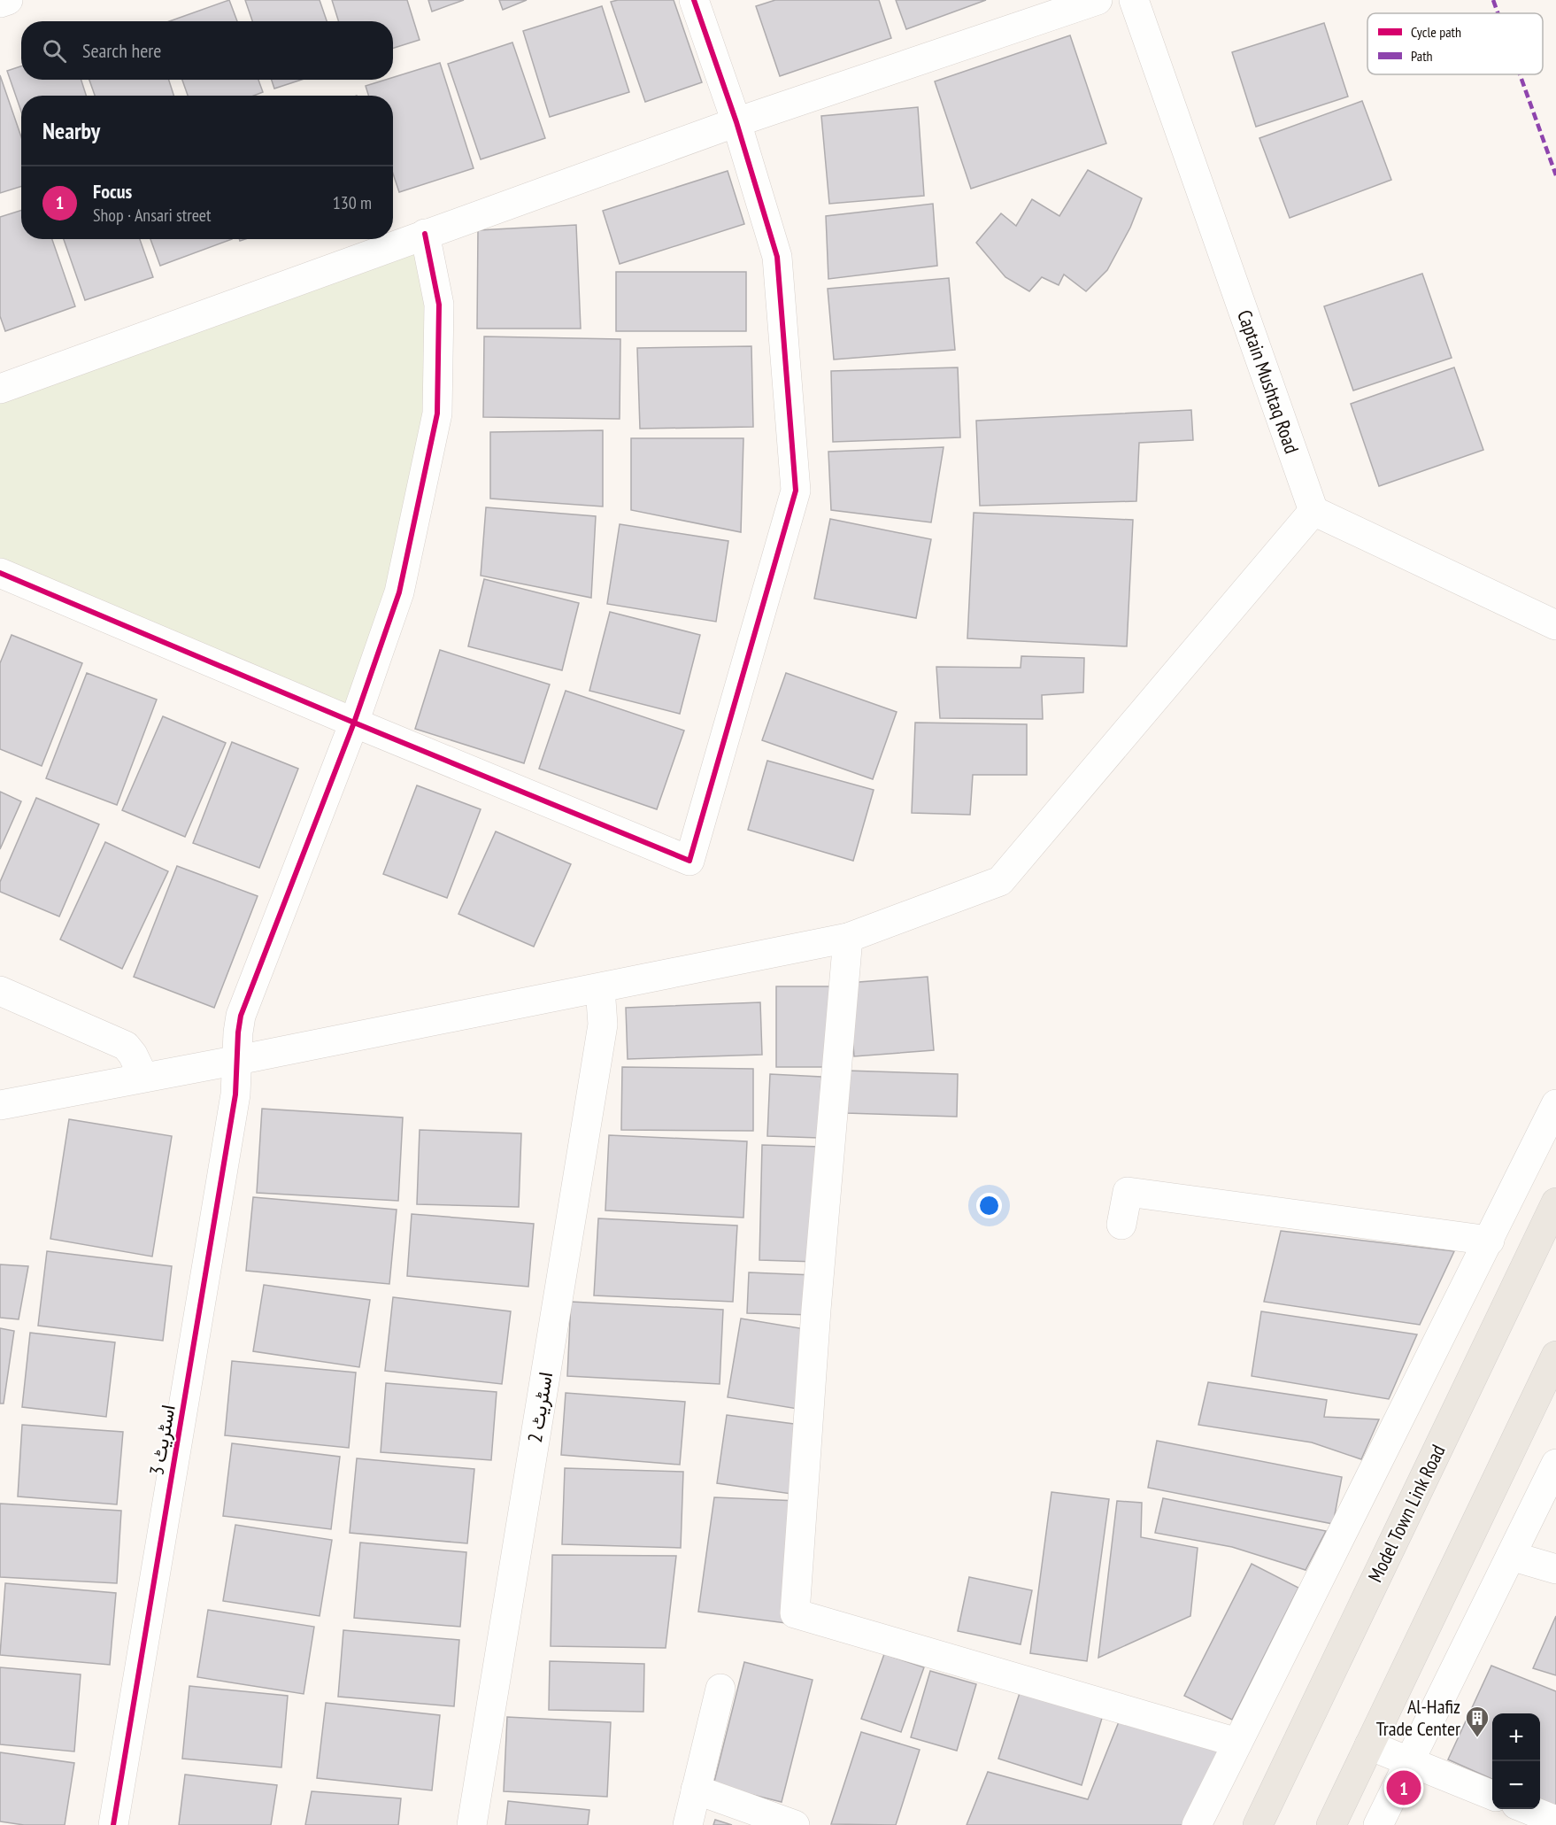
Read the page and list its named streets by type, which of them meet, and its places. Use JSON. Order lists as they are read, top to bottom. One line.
{"streets":{"main road":["Model Town Link Road"],"street":["Captain Mushtaq Road","اسٹریٹ 2","اسٹریٹ 3"]},"places":{"building":["Al-Hafiz Trade Center"]},"legend":["Cycle path","Path"],"page":{"search":"Search here","heading":"Nearby","list":[{"mark":"1","name":"Focus","note":"Shop · Ansari street","value":"130 m"}],"map_buttons":["+","−"],"pins":"1"}}
